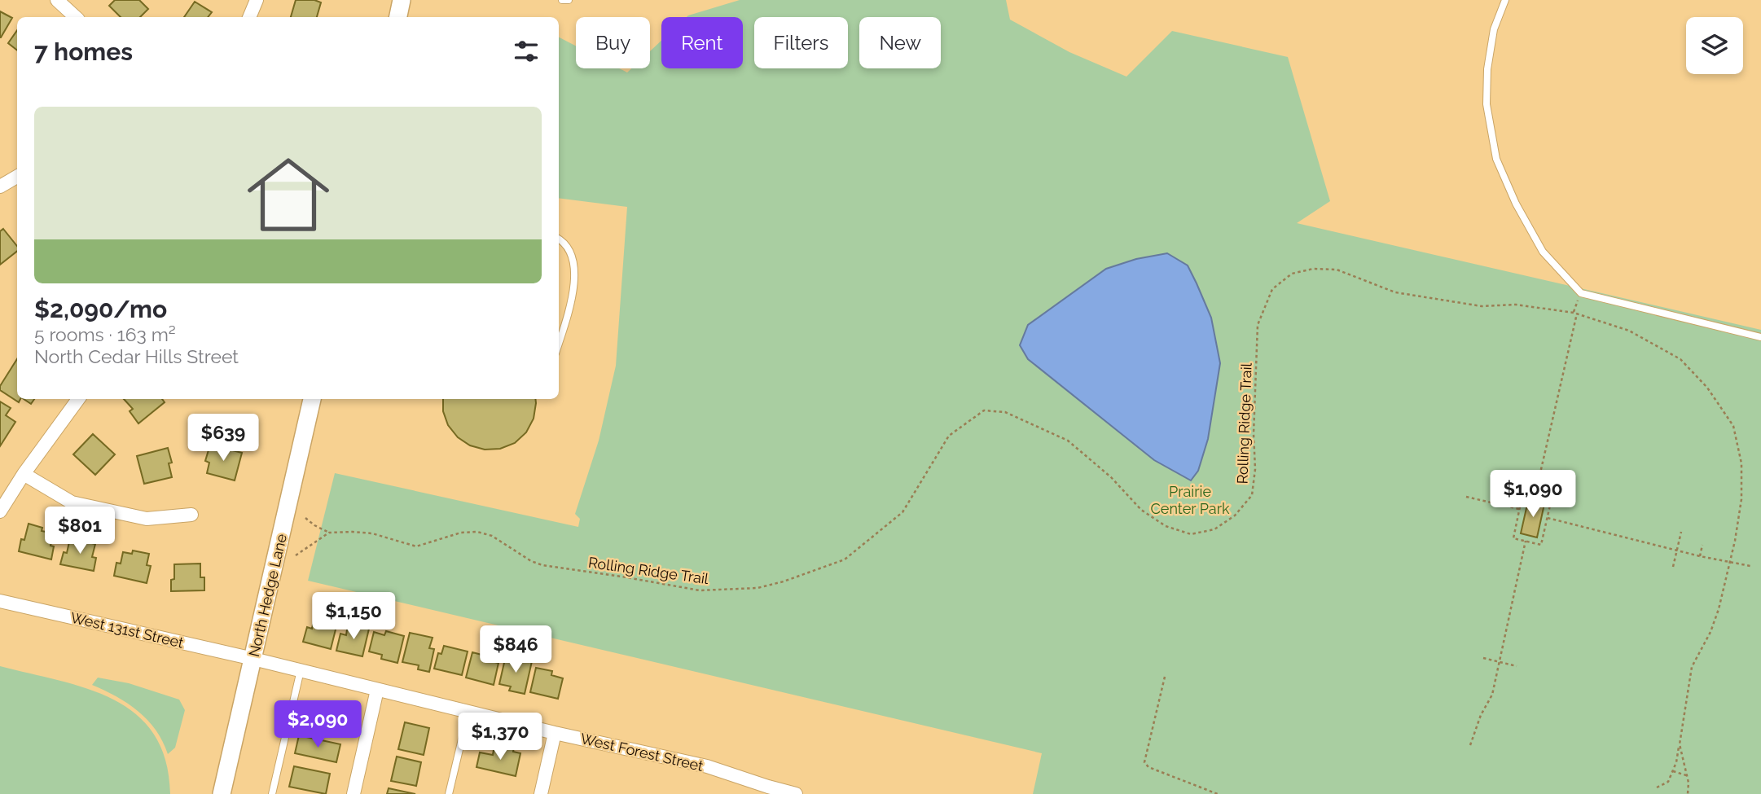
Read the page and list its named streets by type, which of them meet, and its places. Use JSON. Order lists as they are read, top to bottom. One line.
{"streets":{"street":["North Hedge Lane","West 131st Street","West Forest Street"],"path":["Rolling Ridge Trail"]},"crossings":[["North Hedge Lane","West 131st Street"],["North Hedge Lane","West Forest Street"],["West 131st Street","West Forest Street"]],"parks":["Prairie Center Park"],"page":{"chip":["Buy","Rent","Filters","New"],"heading":"7 homes","list":[{"name":"$2,090/mo","note":"5 rooms · 163 m² · North Cedar Hills Street"}],"price":["$639","$1,090","$801","$1,150","$846","$2,090","$1,370"]}}
